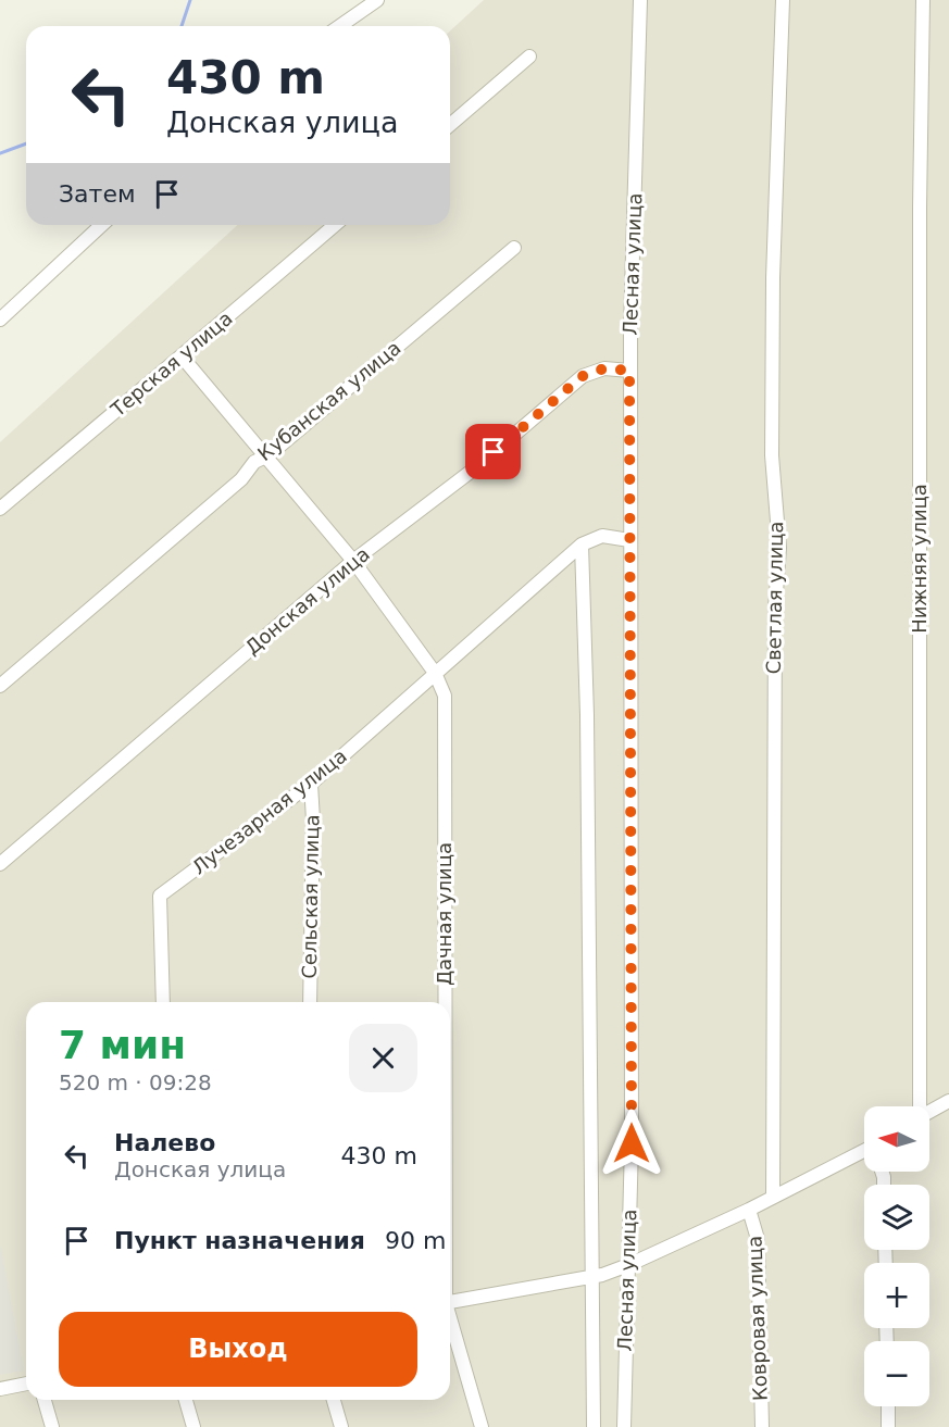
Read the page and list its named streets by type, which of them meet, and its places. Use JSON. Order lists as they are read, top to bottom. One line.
{"streets":{"street":["Лесная улица","Терская улица","Кубанская улица","Нижняя улица","Светлая улица","Донская улица","Лучезарная улица","Сельская улица","Дачная улица","Ковровая улица"]},"crossings":[["Лесная улица","Донская улица"],["Терская улица","Дачная улица"],["Кубанская улица","Дачная улица"],["Донская улица","Дачная улица"],["Лучезарная улица","Сельская улица"],["Лучезарная улица","Дачная улица"]],"north":"left","page":{"turn":["430 m","Донская улица"],"then":"Затем","heading":["7 мин","520 m · 09:28"],"map_buttons":["+","−"],"list":[{"name":"Налево","note":"Донская улица","value":"430 m"},{"name":"Пункт назначения","value":"90 m"}],"buttons":"Выход"}}
